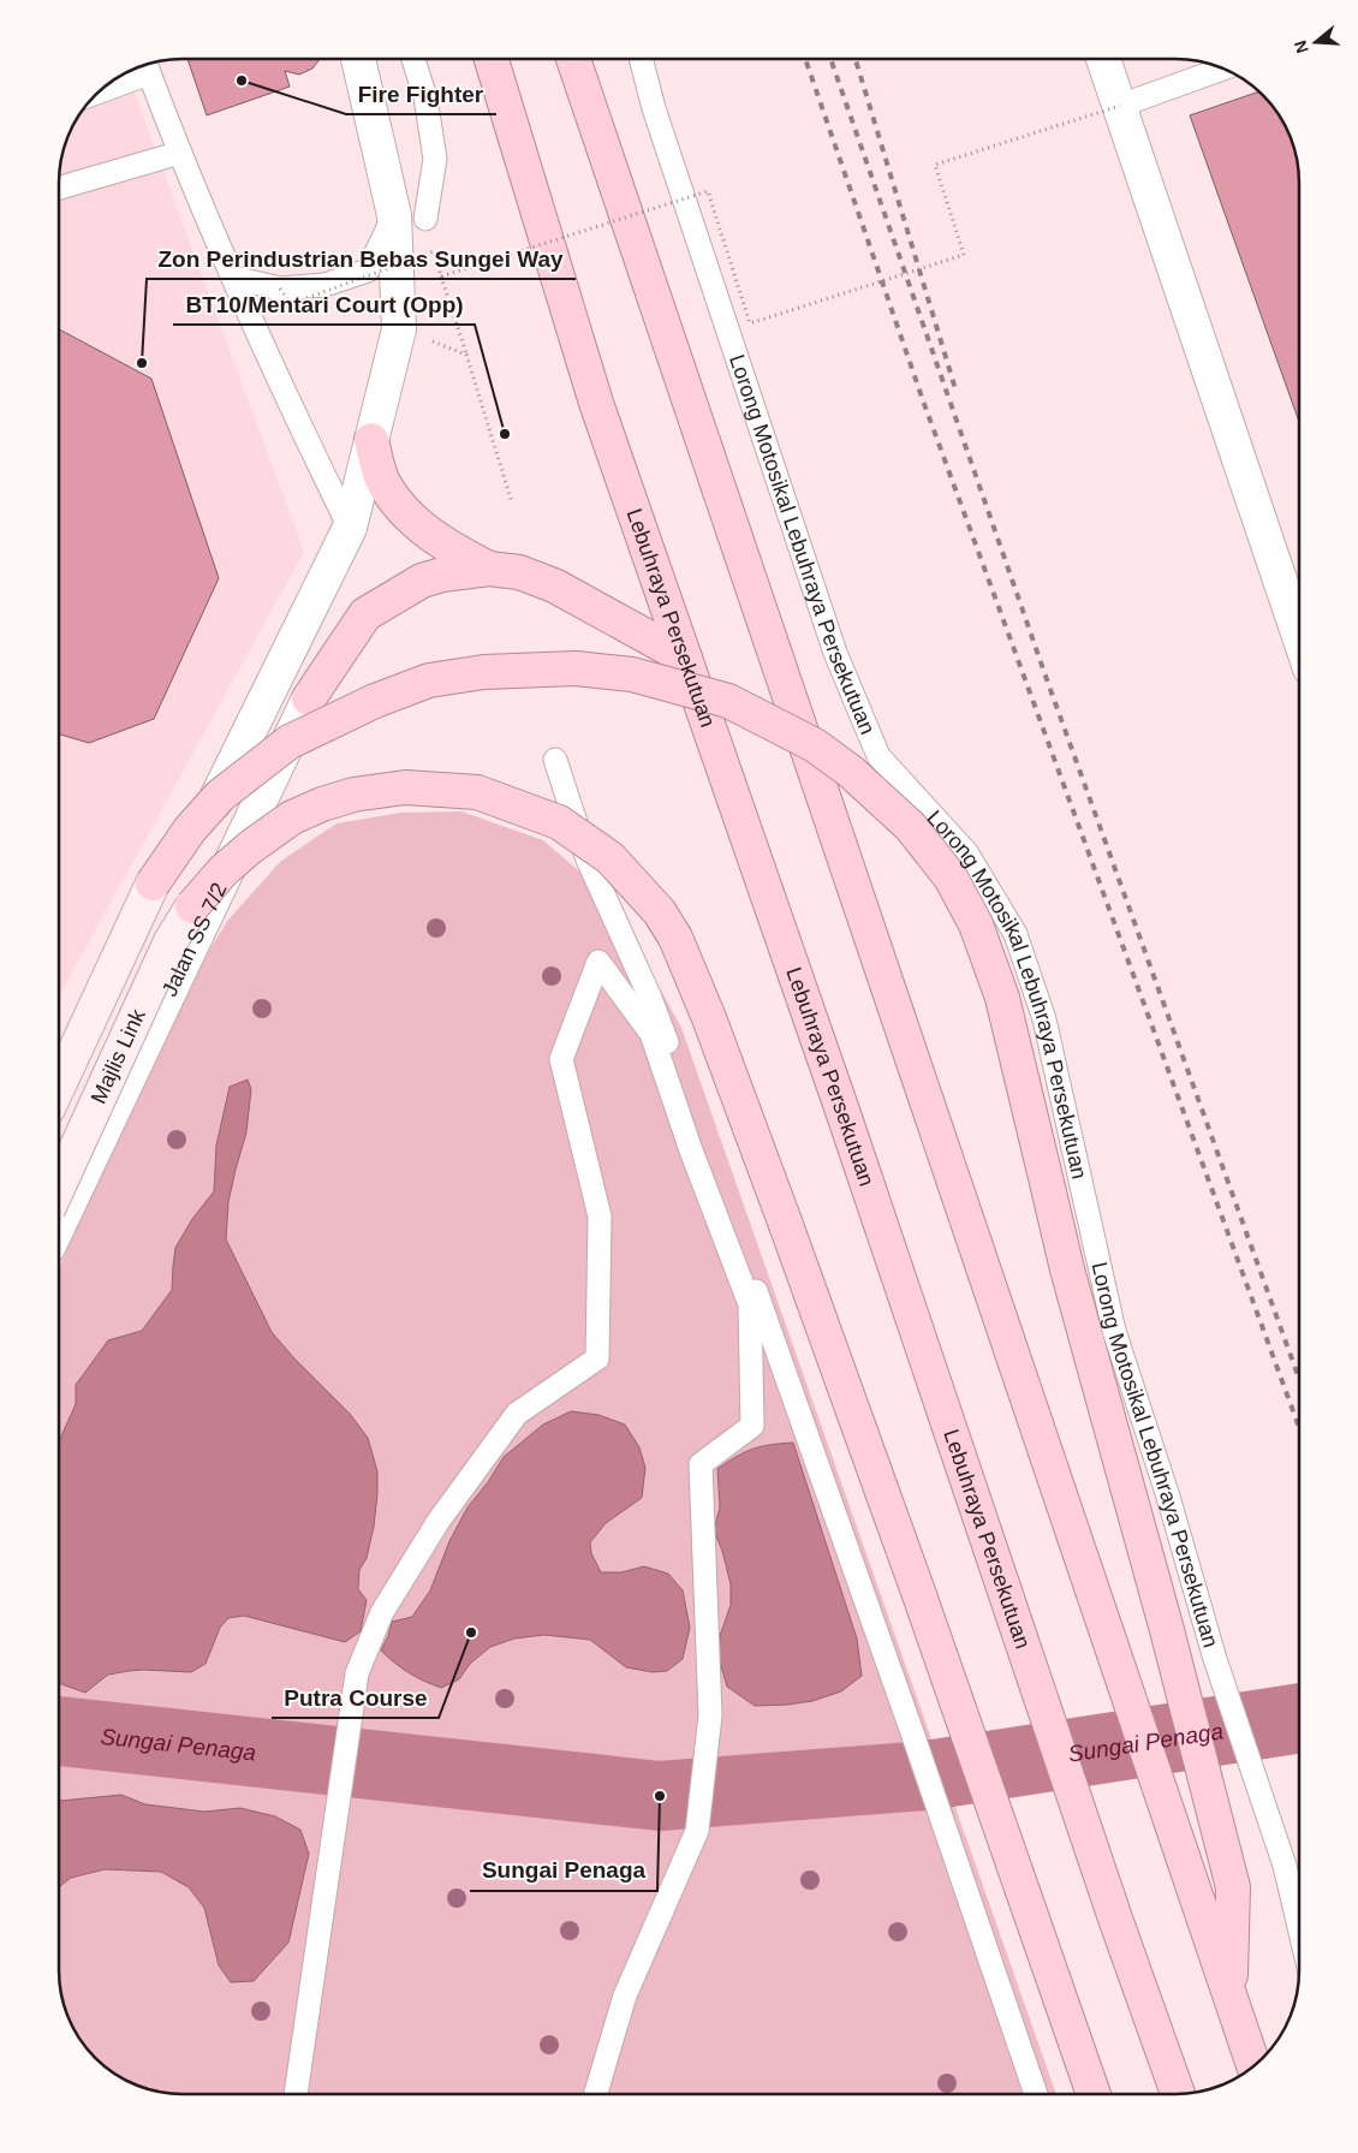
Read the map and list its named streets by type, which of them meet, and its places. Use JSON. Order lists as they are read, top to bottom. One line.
{"streets":{"highway":["Lebuhraya Persekutuan"],"main road":["Majlis Link"],"street":["Jalan SS 7/2"],"lane":["Lorong Motosikal Lebuhraya Persekutuan"]},"water":["Sungai Penaga"],"places":["Fire Fighter","Zon Perindustrian Bebas Sungei Way","BT10/Mentari Court (Opp)","Putra Course","Sungai Penaga"],"north":"left"}
